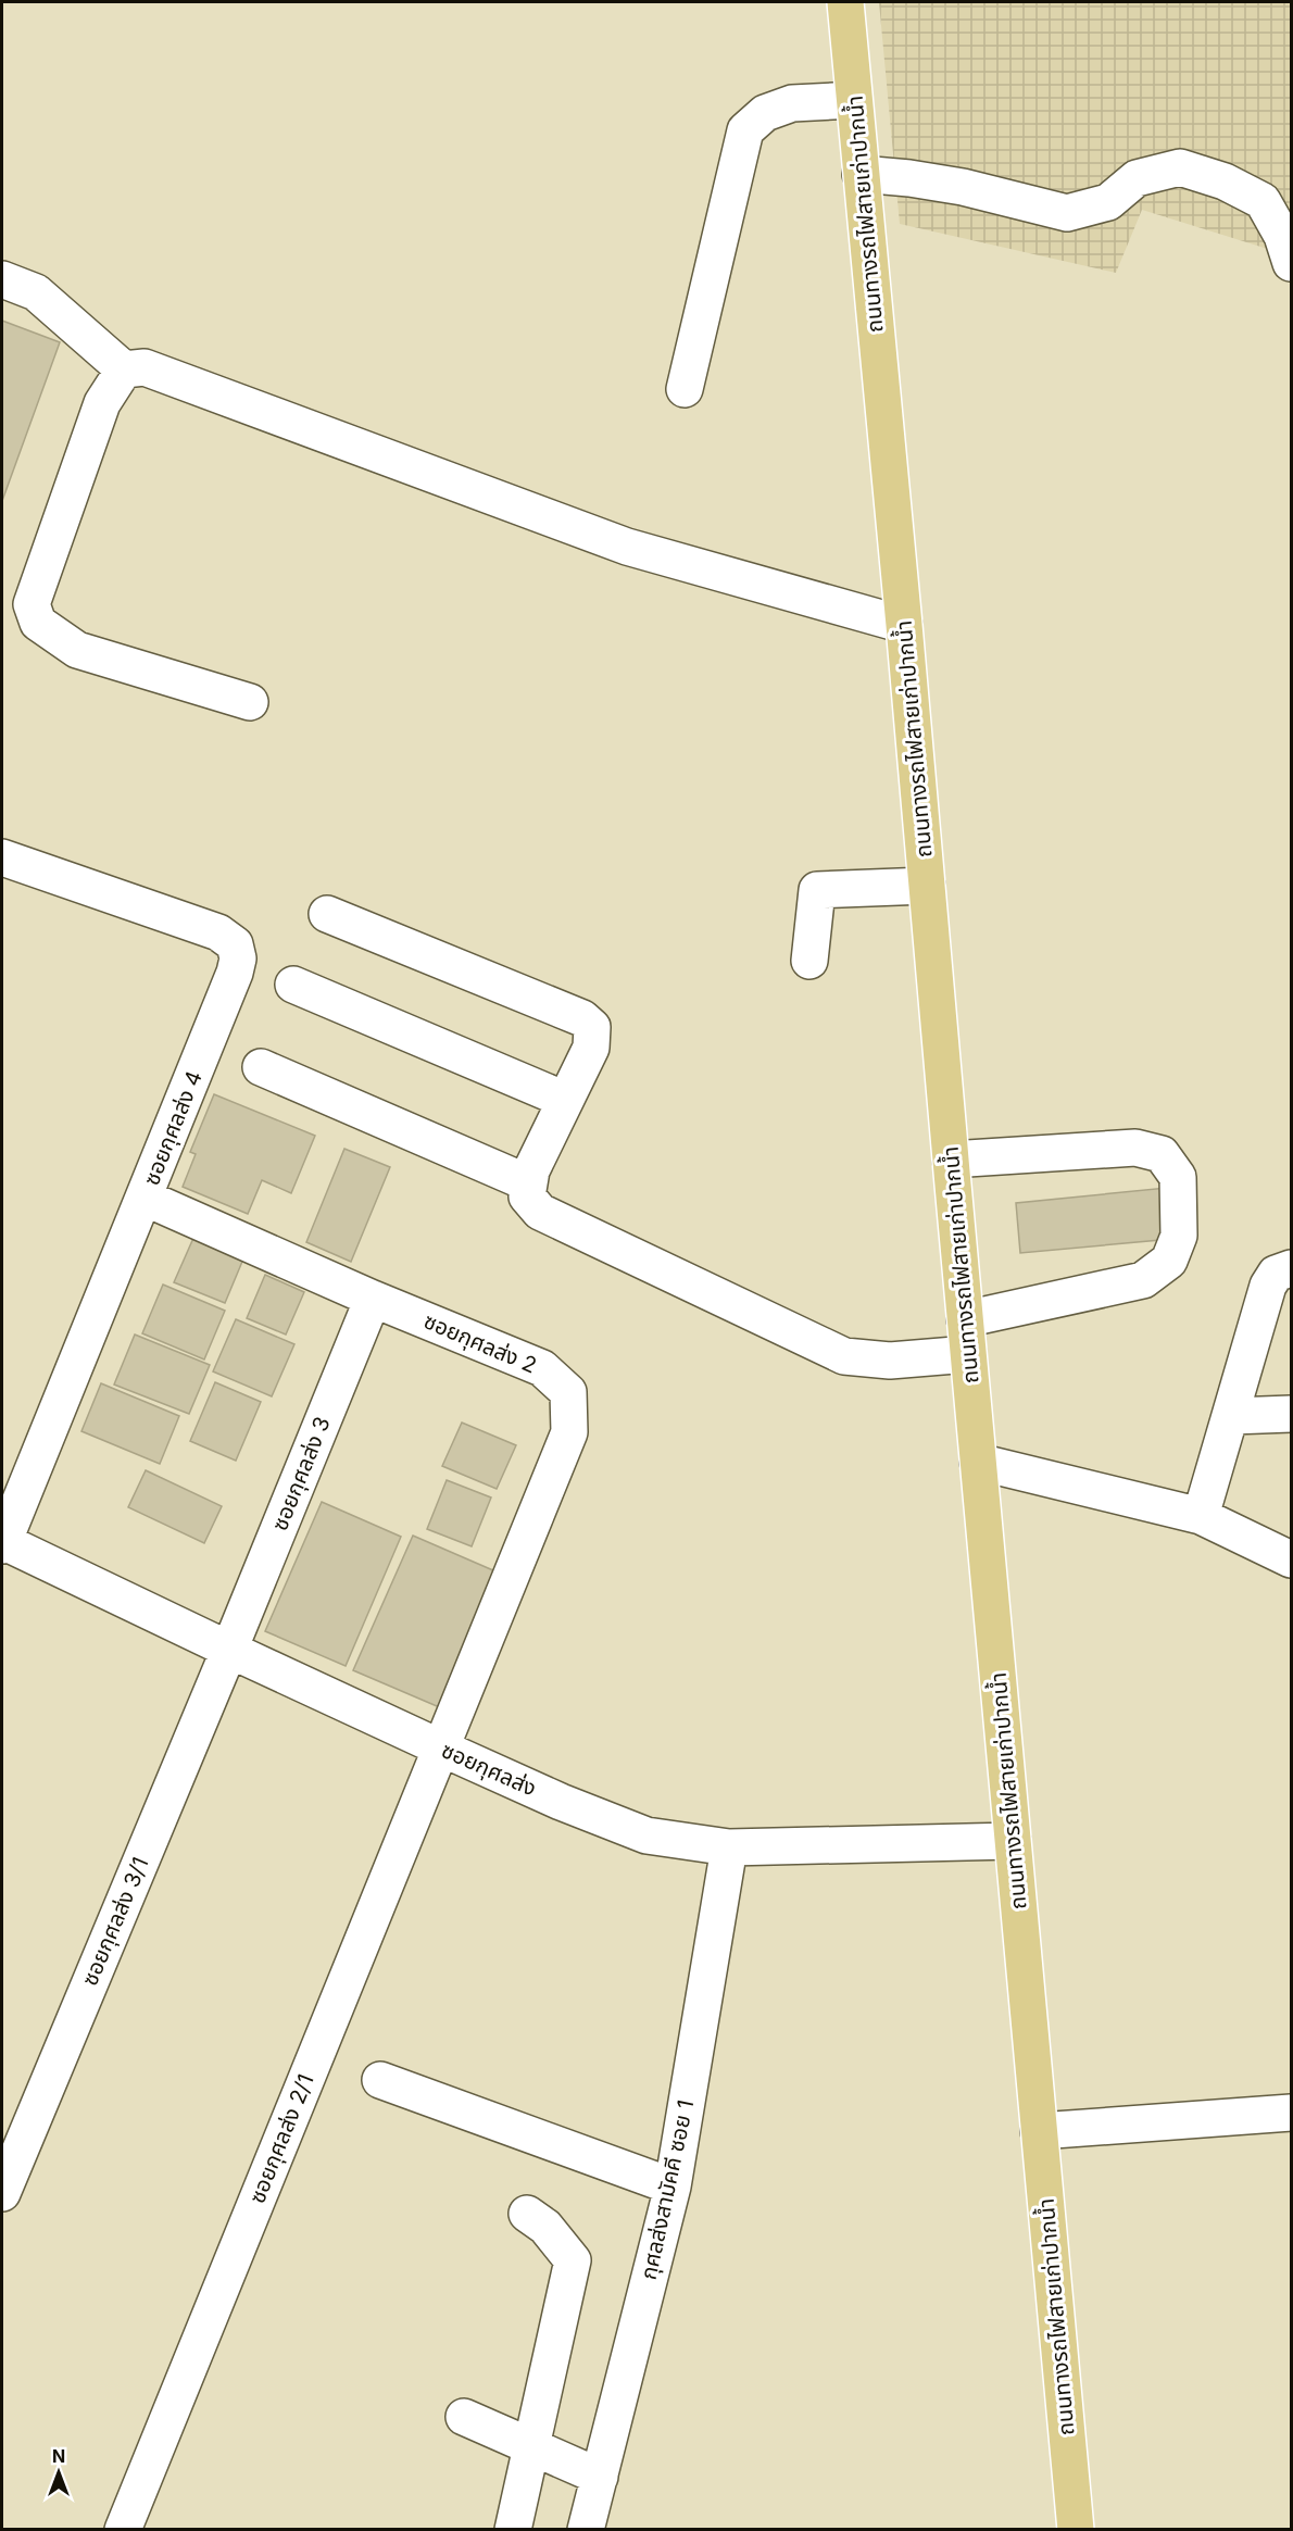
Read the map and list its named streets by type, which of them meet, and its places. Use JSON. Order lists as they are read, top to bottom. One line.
{"streets":{"main road":["ถนนทางรถไฟสายเก่าปากน้ำ"],"street":["ซอยกุศลส่ง 4","ซอยกุศลส่ง 2","ซอยกุศลส่ง 3","ซอยกุศลส่ง","ซอยกุศลส่ง 3/1","ซอยกุศลส่ง 2/1","กุศลส่งสามัคคี ซอย 1"]},"crossings":[["ถนนทางรถไฟสายเก่าปากน้ำ","ซอยกุศลส่ง"],["ซอยกุศลส่ง 4","ซอยกุศลส่ง 2"],["ซอยกุศลส่ง 4","ซอยกุศลส่ง"],["ซอยกุศลส่ง 2","ซอยกุศลส่ง 3"],["ซอยกุศลส่ง 2","ซอยกุศลส่ง"],["ซอยกุศลส่ง 2","ซอยกุศลส่ง 2/1"],["ซอยกุศลส่ง 3","ซอยกุศลส่ง"],["ซอยกุศลส่ง 3","ซอยกุศลส่ง 3/1"],["ซอยกุศลส่ง","ซอยกุศลส่ง 3/1"],["ซอยกุศลส่ง","ซอยกุศลส่ง 2/1"],["ซอยกุศลส่ง","กุศลส่งสามัคคี ซอย 1"]],"north":"top"}
